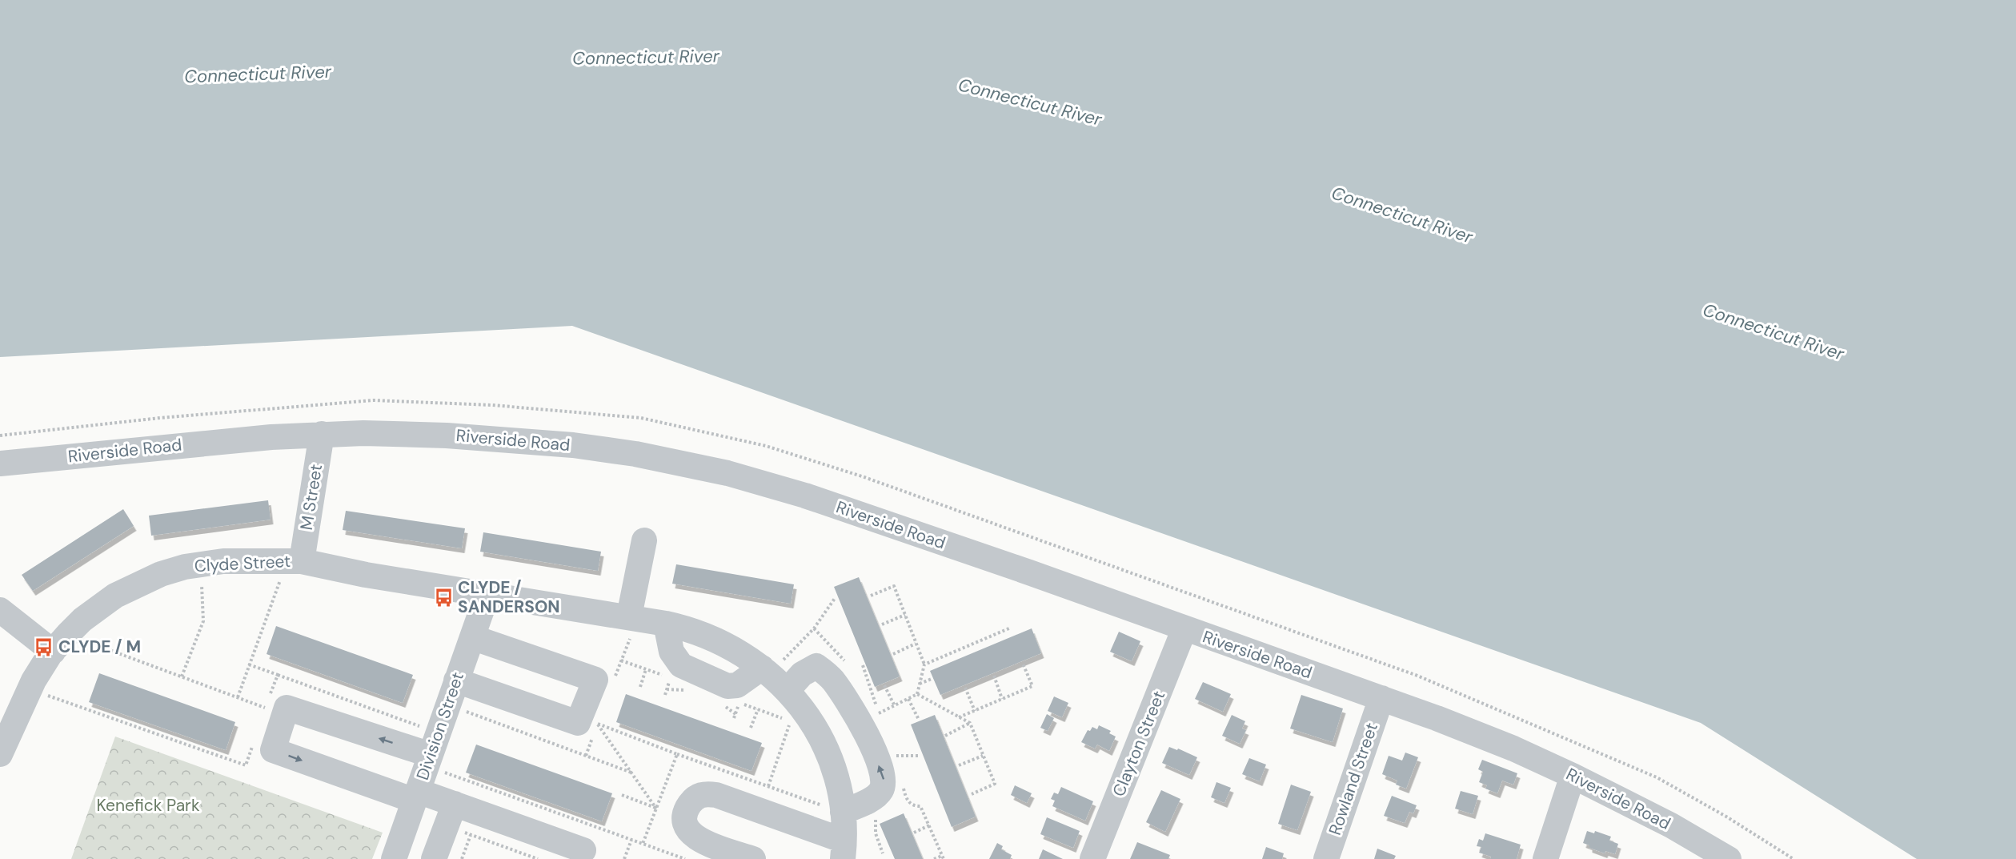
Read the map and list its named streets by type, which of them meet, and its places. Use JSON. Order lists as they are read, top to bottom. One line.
{"streets":{"street":["Riverside Road","M Street","Clyde Street","Division Street","Clayton Street","Rowland Street"]},"crossings":[["Riverside Road","M Street"],["Riverside Road","Clayton Street"],["Riverside Road","Rowland Street"],["M Street","Clyde Street"],["Clyde Street","Division Street"]],"water":["Connecticut River"],"parks":["Kenefick Park"],"places":{"bus stop":["CLYDE / SANDERSON","CLYDE / M"]}}
